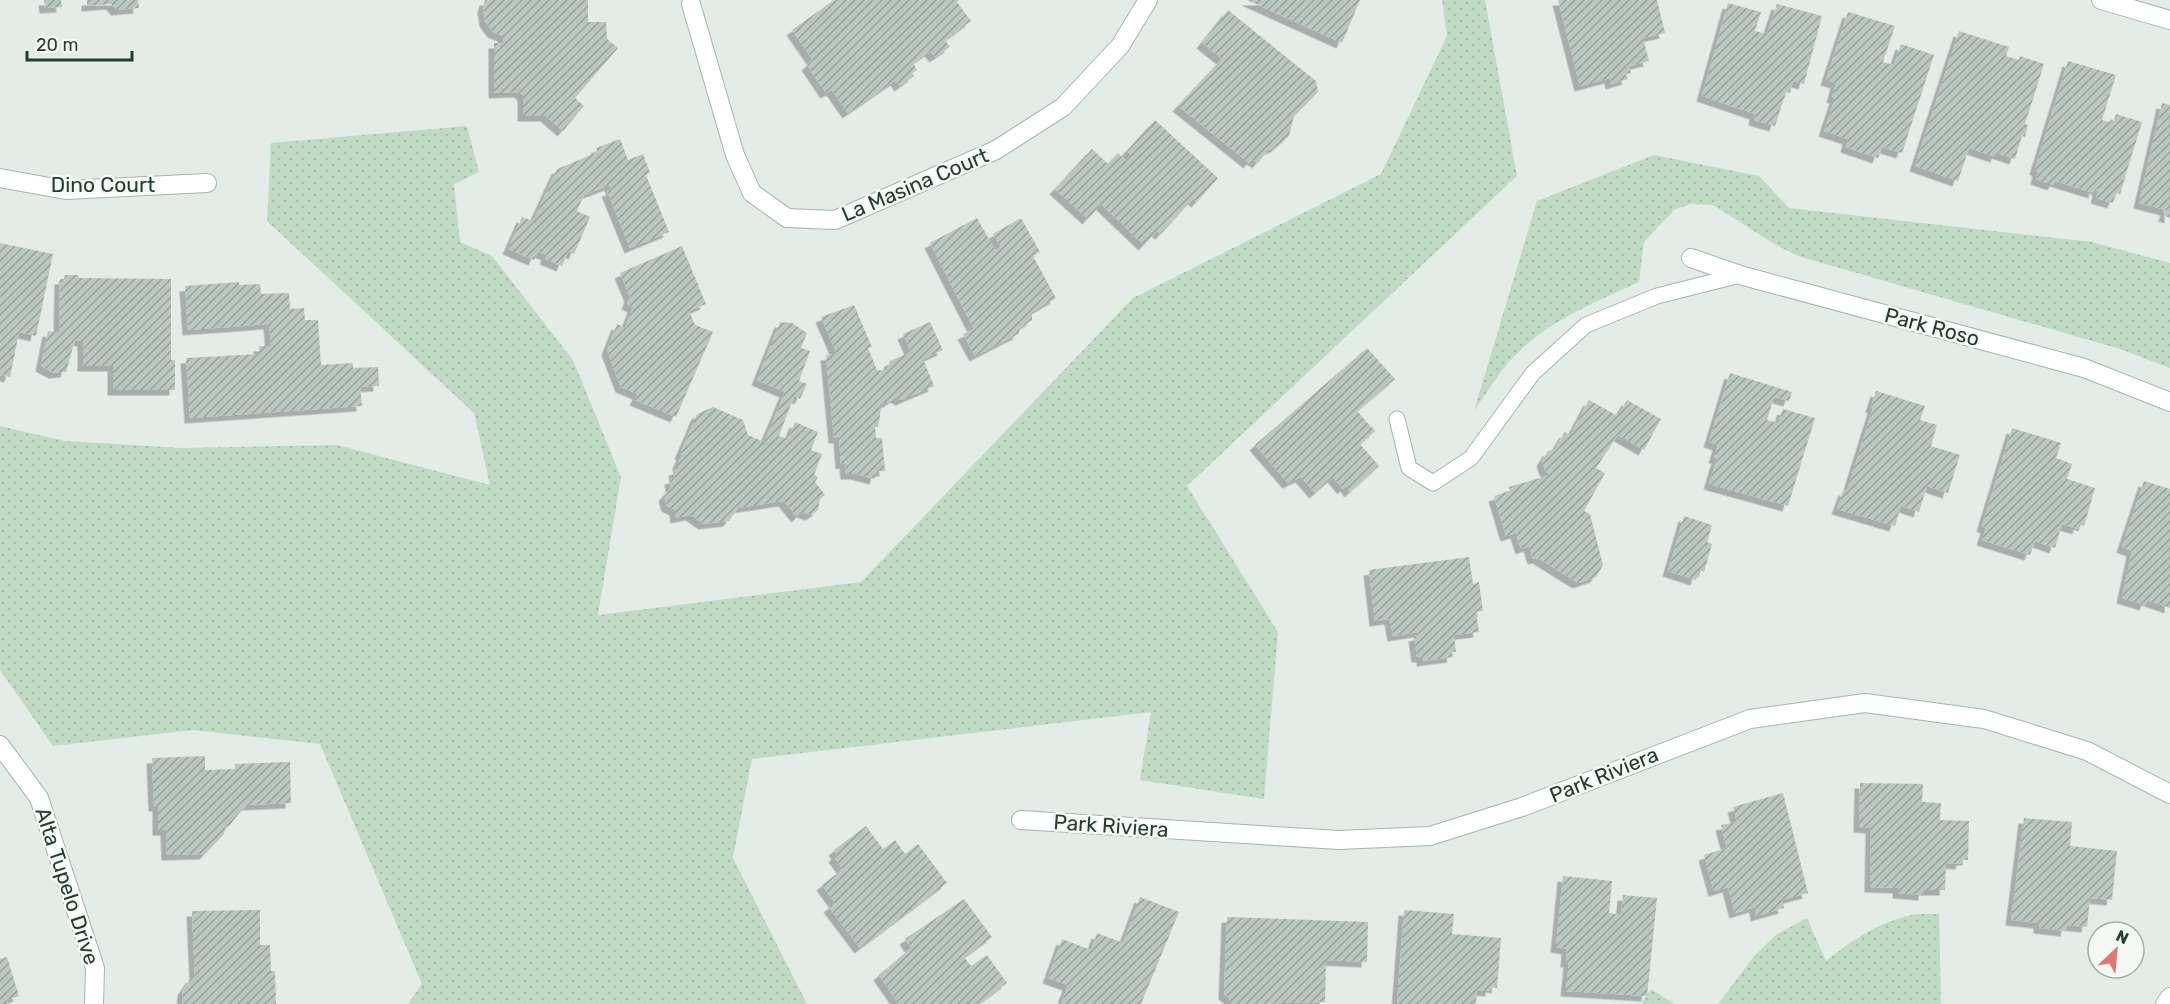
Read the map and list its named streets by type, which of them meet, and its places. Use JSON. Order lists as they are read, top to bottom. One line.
{"streets":{"street":["Dino Court","La Masina Court","Park Roso","Park Riviera","Alta Tupelo Drive"]},"scale_bar":"20 m","north":"top right"}
